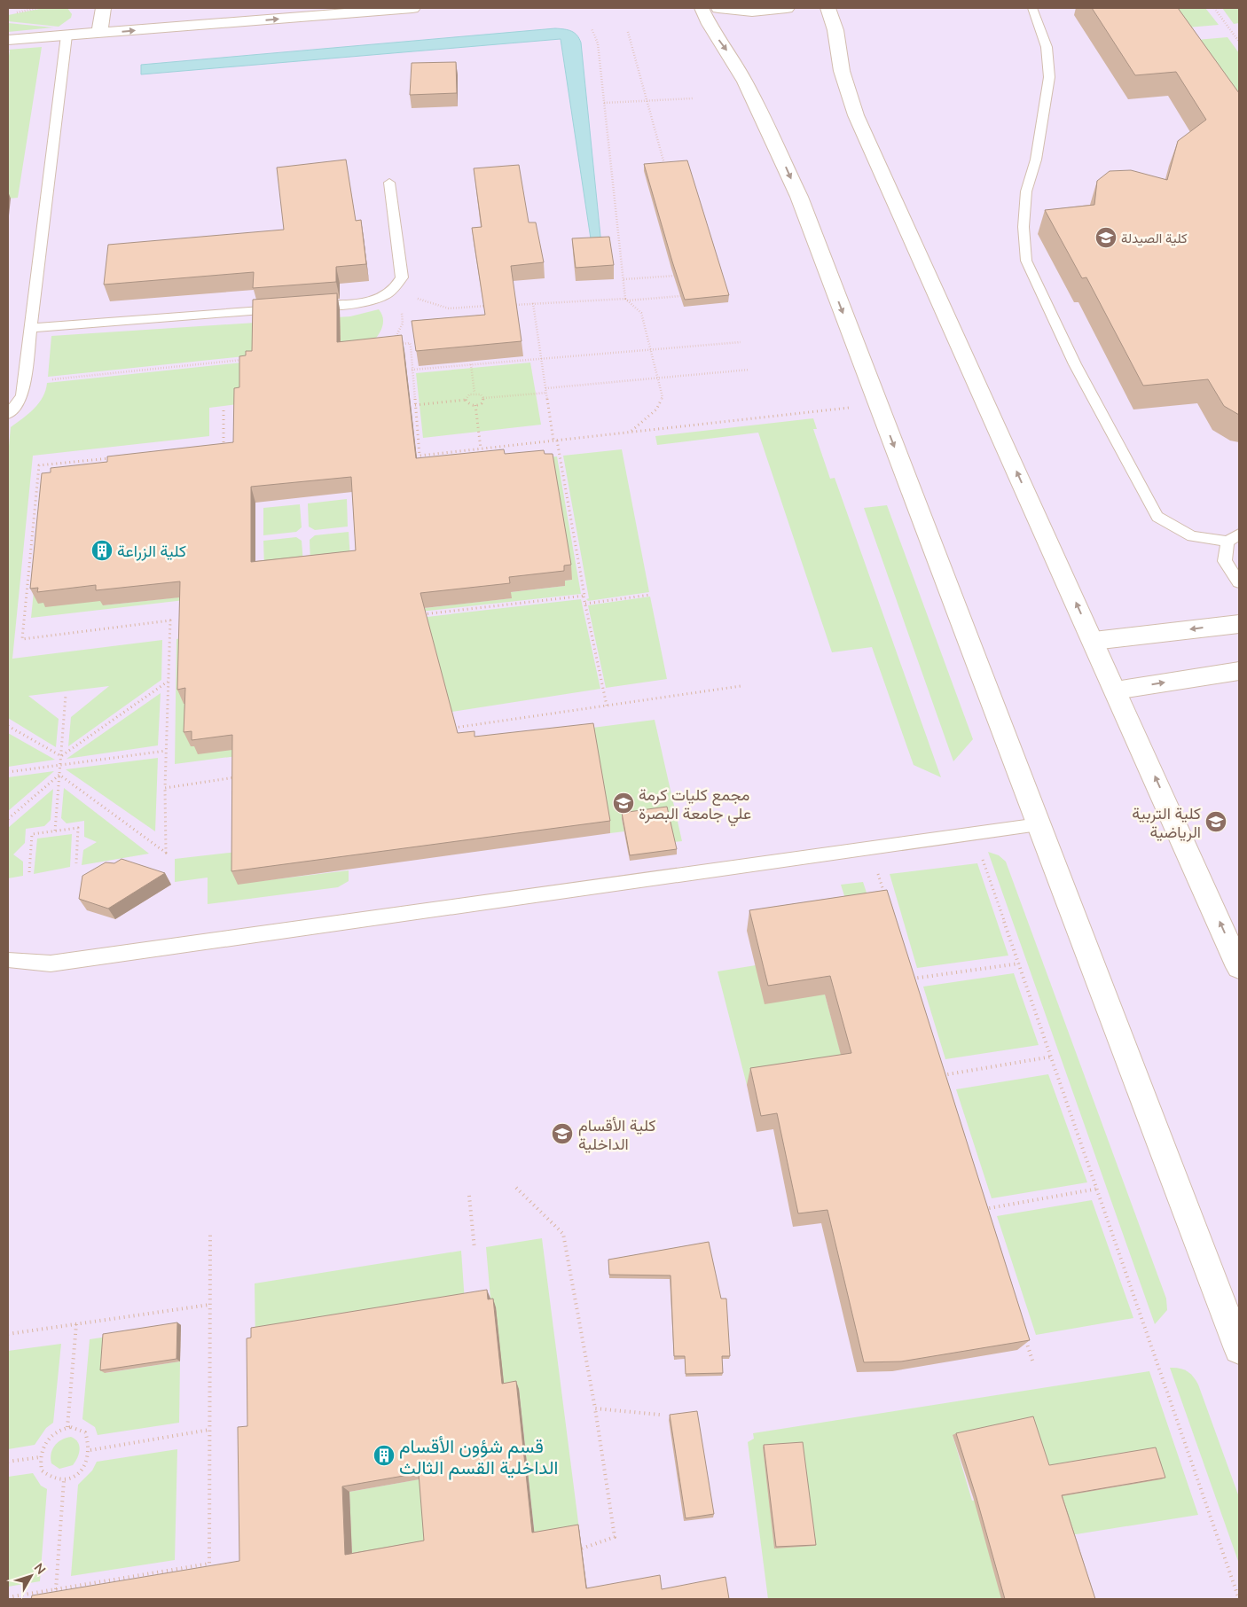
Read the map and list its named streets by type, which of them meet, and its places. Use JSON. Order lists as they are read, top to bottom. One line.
{"places":{"school or university":["كلية الصيدلة","مجمع كليات كرمة علي جامعة البصرة","كلية التربية الرياضية","كلية الأقسام الداخلية"],"building":["كلية الزراعة","قسم شؤون الأقسام الداخلية القسم الثالث"]},"north":"top right"}
